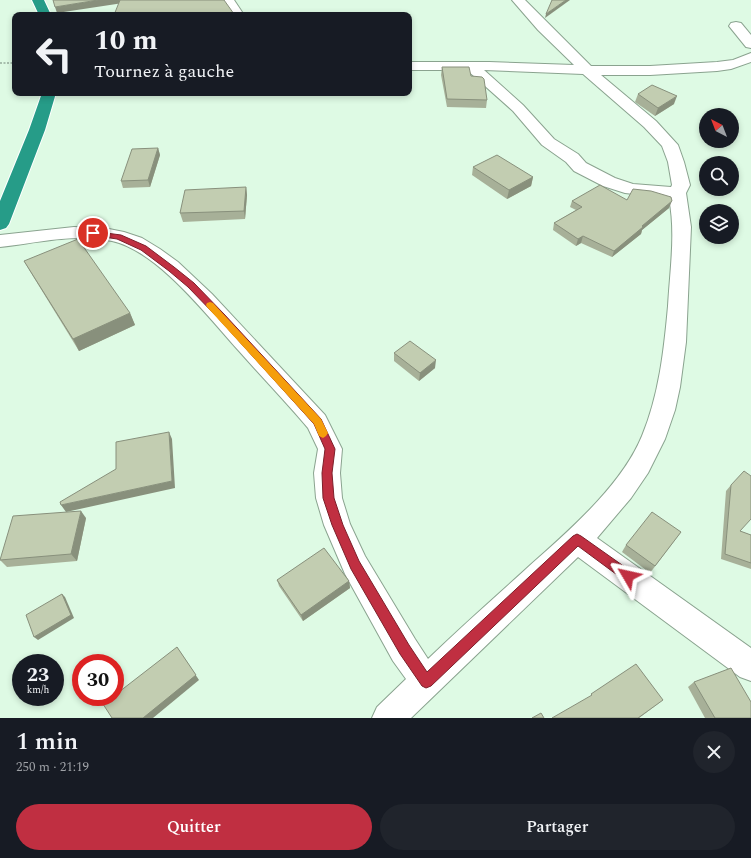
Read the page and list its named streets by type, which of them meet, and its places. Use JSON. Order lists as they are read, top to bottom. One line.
{"north":"top left","page":{"turn":["10 m","Tournez à gauche"],"speed":"23 km/h","limit":"30","heading":["1 min","250 m · 21:19"],"buttons":["Quitter","Partager"]}}
